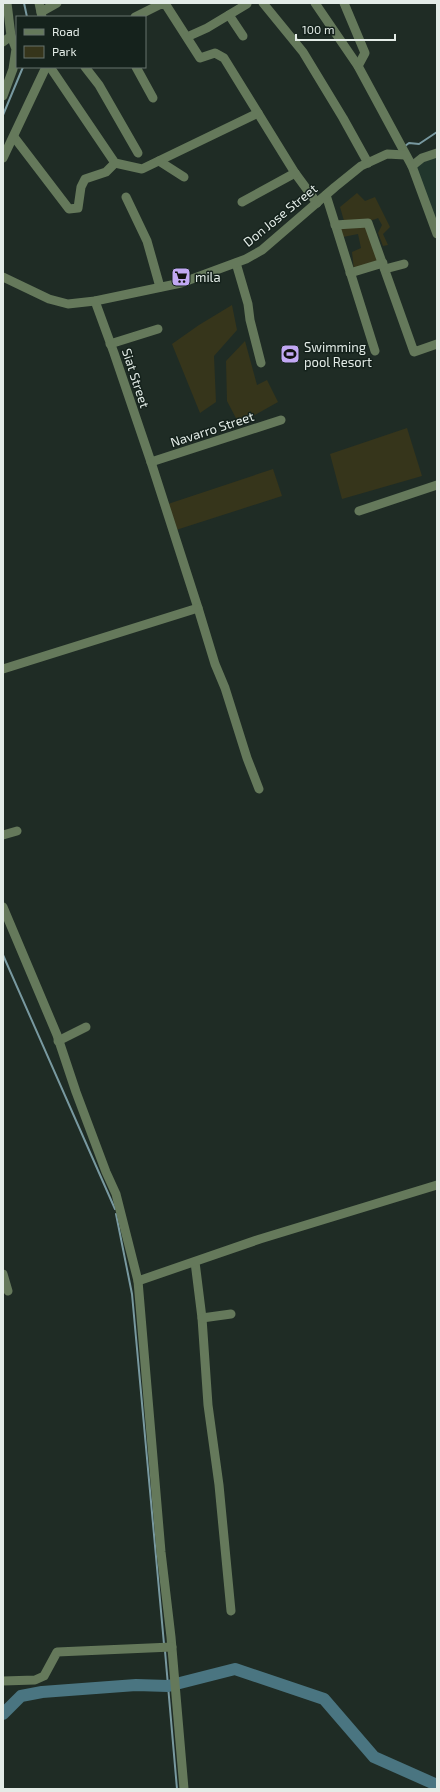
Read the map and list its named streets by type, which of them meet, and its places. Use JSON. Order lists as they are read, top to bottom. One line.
{"streets":{"street":["Don Jose Street","Siat Street","Navarro Street"]},"crossings":[["Don Jose Street","Siat Street"],["Siat Street","Navarro Street"]],"places":{"supermarket":["mila"],"sports":["Swimming pool Resort"]},"legend":["Road","Park"],"scale_bar":"100 m"}
